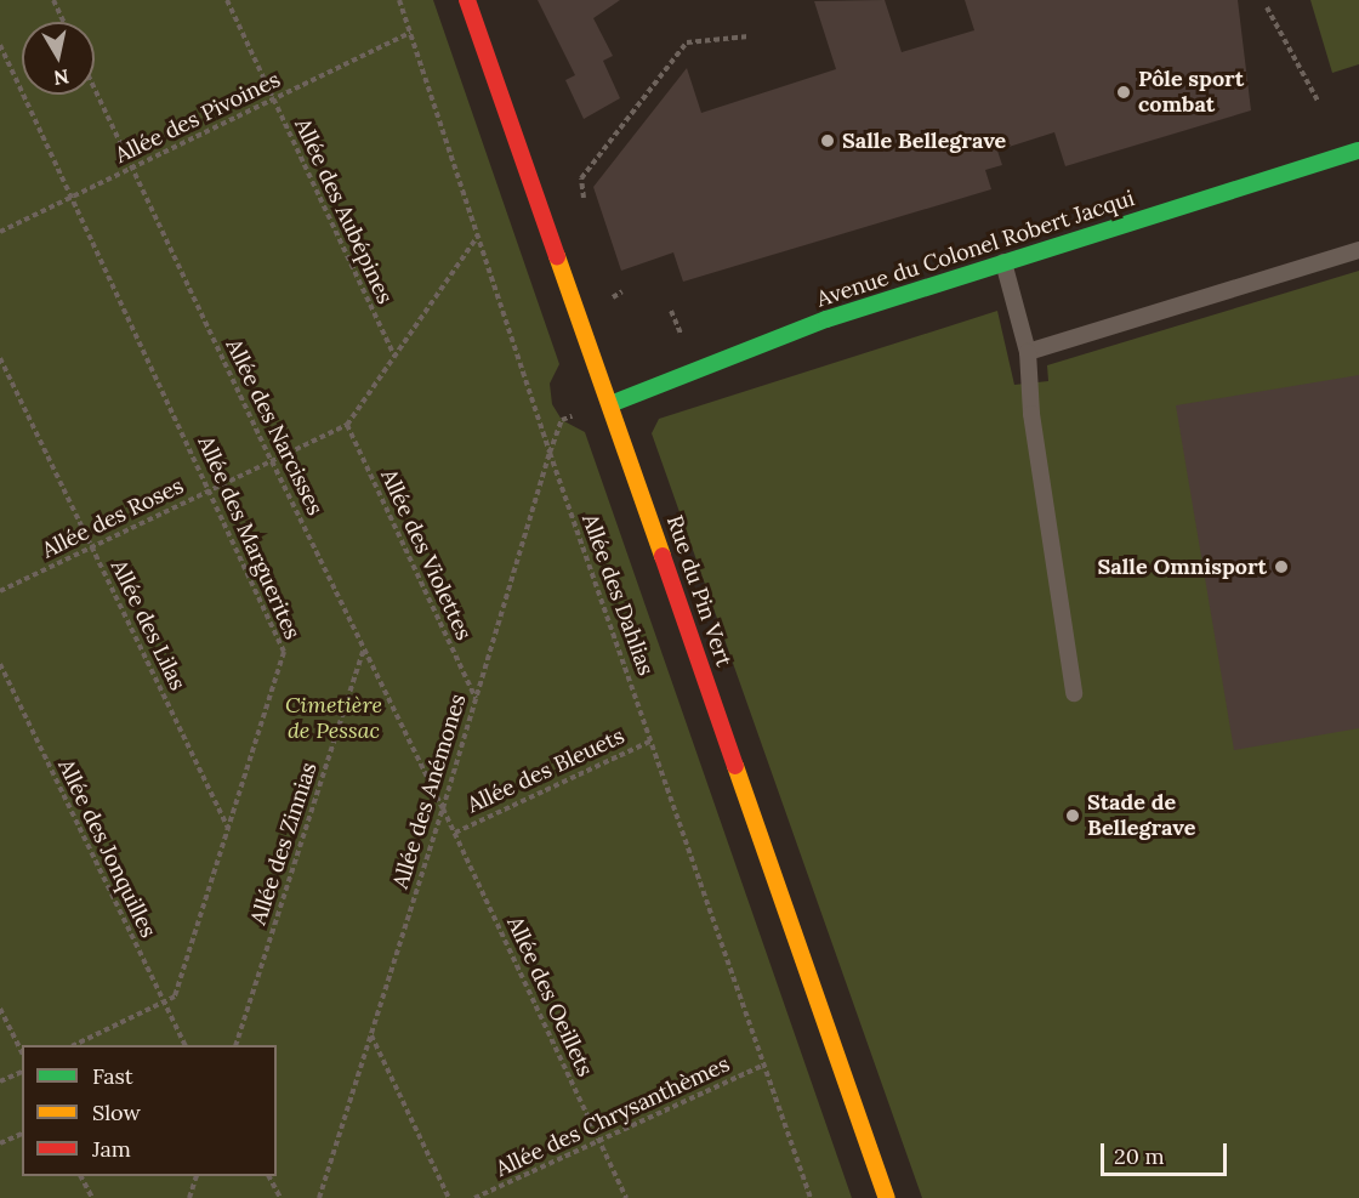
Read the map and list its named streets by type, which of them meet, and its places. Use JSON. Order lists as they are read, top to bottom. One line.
{"streets":{"street":["Avenue du Colonel Robert Jacqui","Rue du Pin Vert"],"path":["Allée des Pivoines","Allée des Aubépines","Allée des Narcisses","Allée des Roses","Allée des Marguerites","Allée des Violettes","Allée des Dahlias","Allée des Lilas","Allée des Bleuets","Allée des Anémones","Allée des Zinnias","Allée des Jonquilles","Allée des Oeillets","Allée des Chrysanthèmes"]},"crossings":[["Allée des Pivoines","Allée des Aubépines"],["Allée des Pivoines","Allée des Narcisses"],["Allée des Pivoines","Allée des Marguerites"],["Allée des Pivoines","Allée des Dahlias"],["Allée des Aubépines","Allée des Roses"],["Avenue du Colonel Robert Jacqui","Rue du Pin Vert"],["Allée des Narcisses","Allée des Roses"],["Allée des Narcisses","Allée des Anémones"],["Allée des Narcisses","Allée des Zinnias"],["Allée des Narcisses","Allée des Oeillets"],["Allée des Roses","Allée des Marguerites"],["Allée des Roses","Allée des Violettes"],["Allée des Roses","Allée des Dahlias"],["Allée des Roses","Allée des Lilas"],["Allée des Marguerites","Allée des Lilas"],["Allée des Marguerites","Allée des Jonquilles"],["Allée des Violettes","Allée des Anémones"],["Allée des Dahlias","Allée des Bleuets"],["Allée des Dahlias","Allée des Anémones"],["Allée des Dahlias","Allée des Chrysanthèmes"],["Allée des Bleuets","Allée des Oeillets"],["Allée des Anémones","Allée des Oeillets"],["Allée des Oeillets","Allée des Chrysanthèmes"]],"parks":["Cimetière de Pessac"],"places":["Pôle sport combat","Salle Bellegrave","Salle Omnisport","Stade de Bellegrave"],"legend":["Fast","Slow","Jam"],"scale_bar":"20 m","north":"bottom"}
